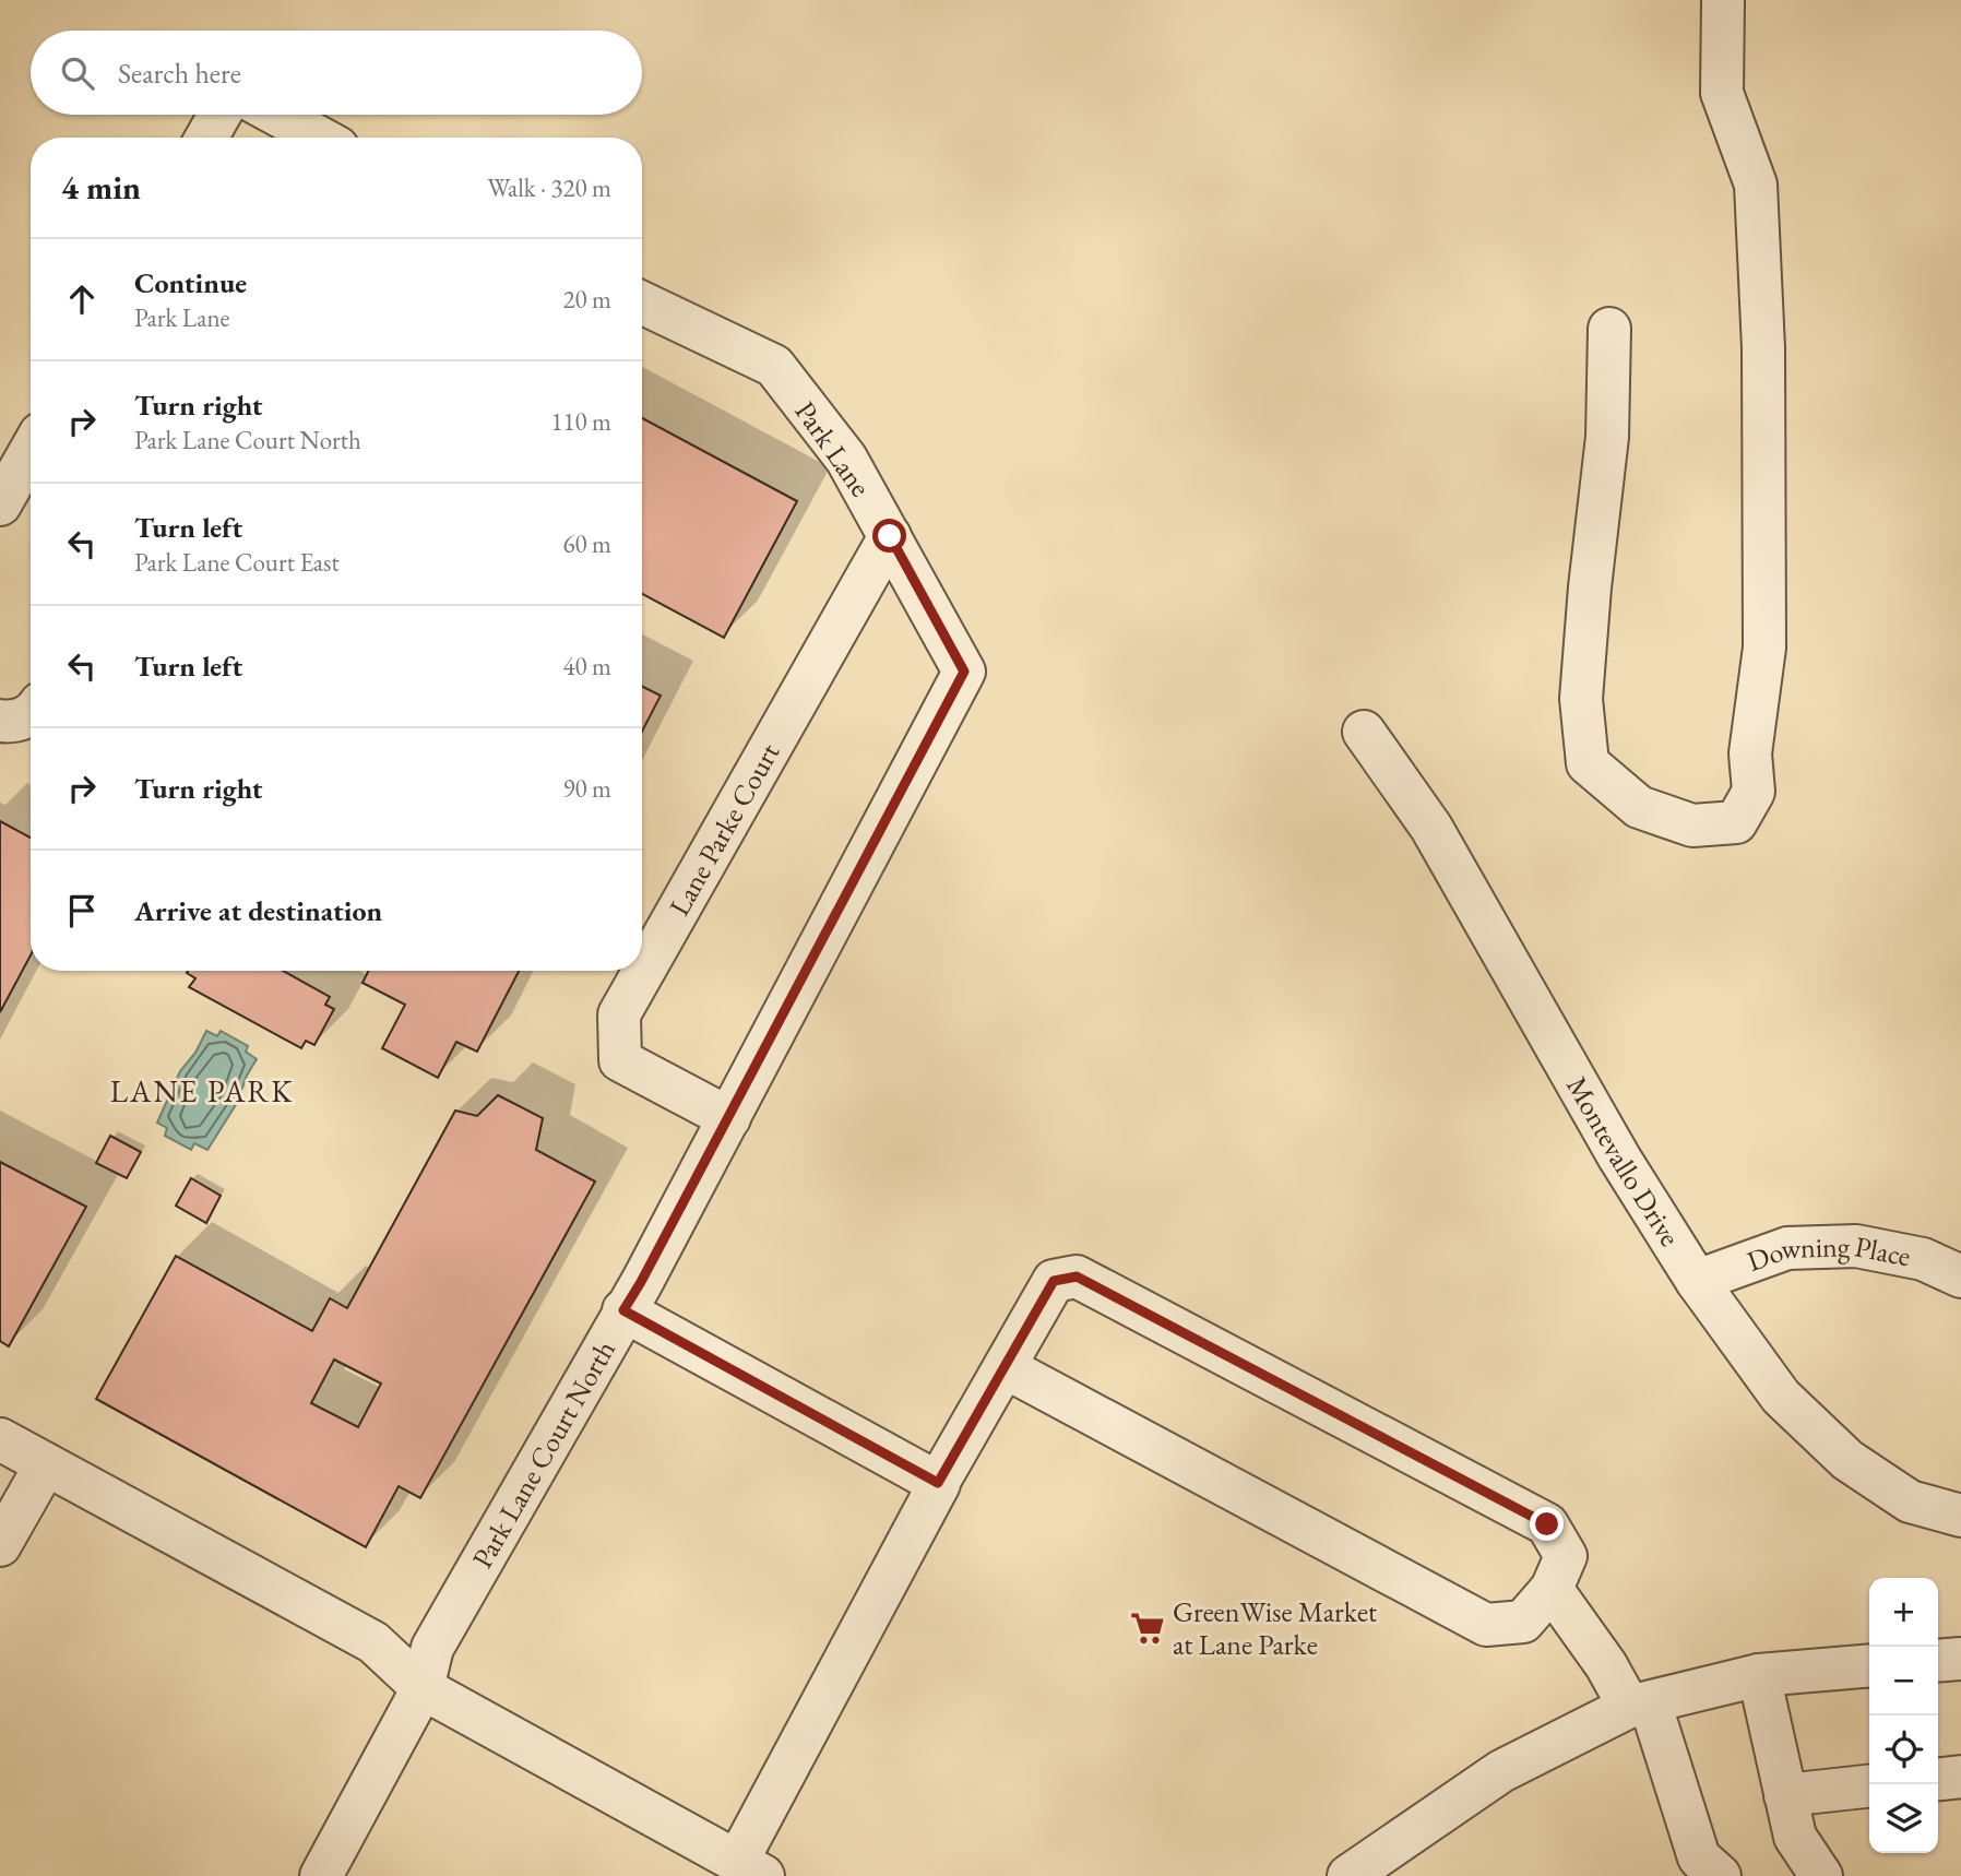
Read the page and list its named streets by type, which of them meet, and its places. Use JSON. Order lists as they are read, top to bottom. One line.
{"streets":{"street":["Park Lane","Lane Parke Court","Montevallo Drive","Downing Place","Park Lane Court North"]},"crossings":[["Park Lane","Lane Parke Court"],["Park Lane","Park Lane Court North"],["Lane Parke Court","Park Lane Court North"],["Montevallo Drive","Downing Place"]],"districts":["LANE PARK"],"places":{"supermarket":["GreenWise Market at Lane Parke"]},"page":{"search":"Search here","heading":["4 min","Walk · 320 m"],"list":[["Continue","Park Lane","20 m"],["Turn right","Park Lane Court North","110 m"],["Turn left","Park Lane Court East","60 m"],["Turn left","40 m"],["Turn right","90 m"],"Arrive at destination"],"map_buttons":["+","−"]}}
